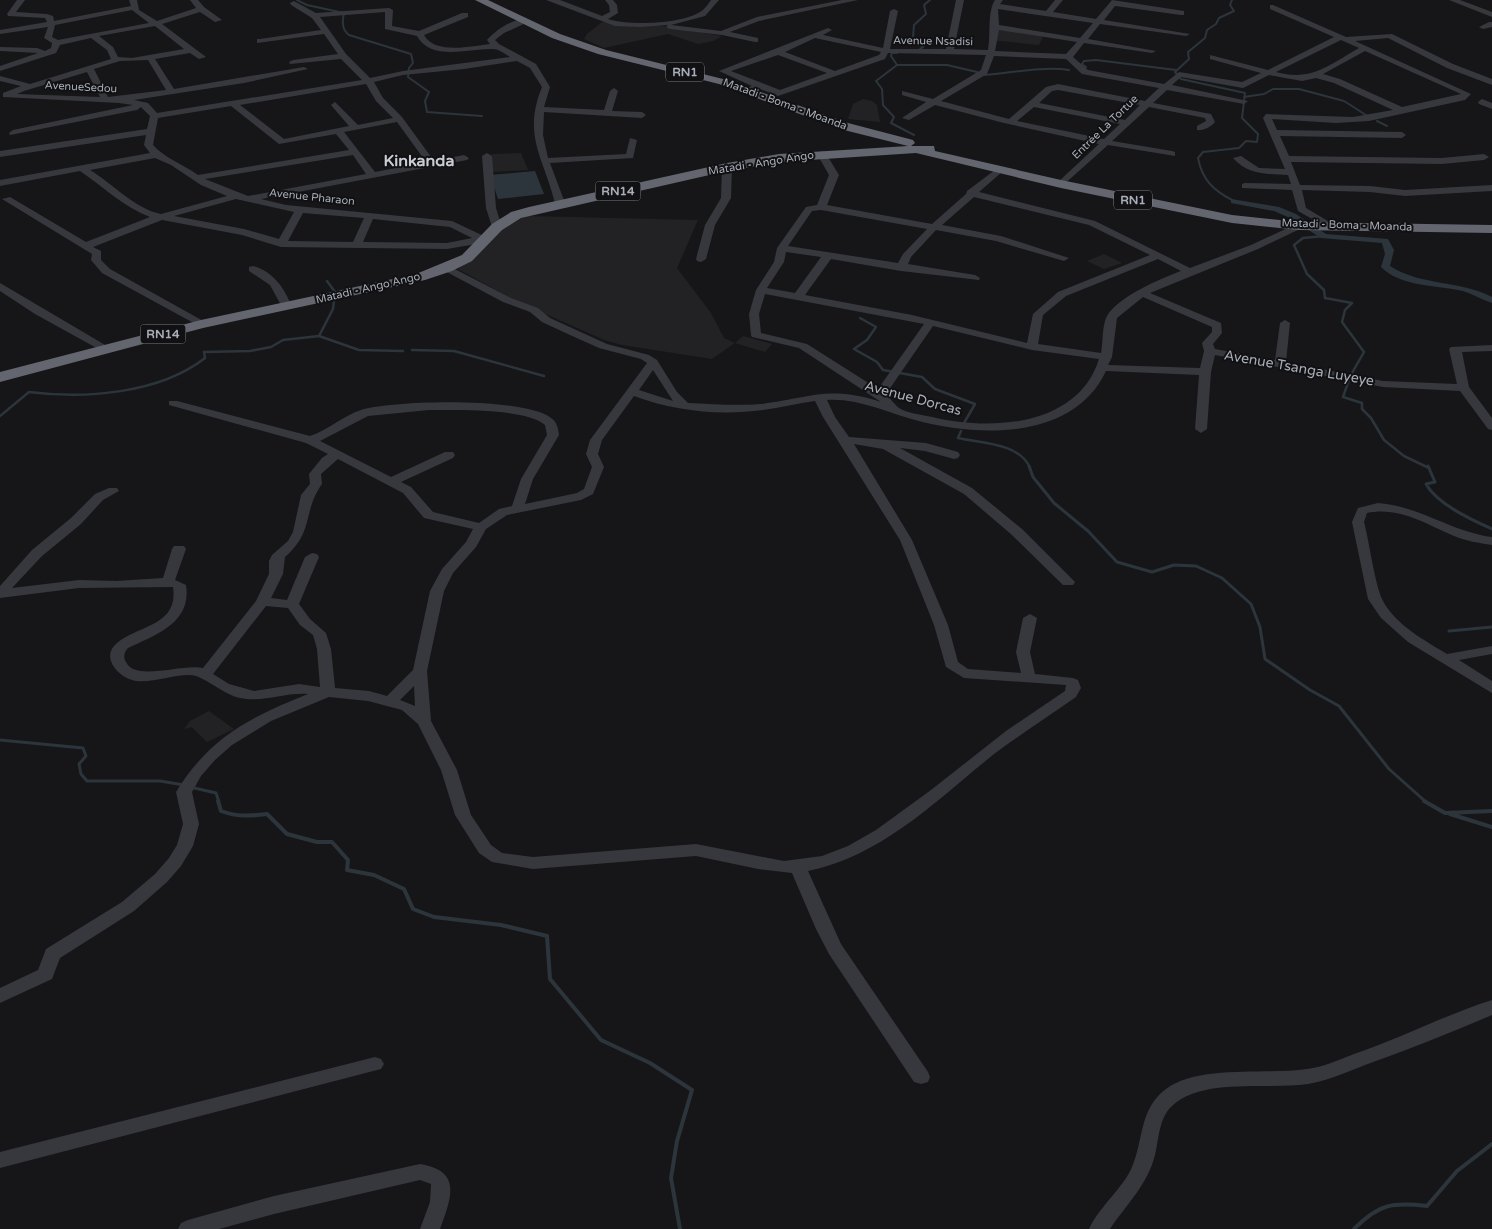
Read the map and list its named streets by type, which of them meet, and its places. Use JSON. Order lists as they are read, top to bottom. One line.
{"streets":{"highway":["RN1","Matadi - Boma - Moanda","Matadi - Ango Ango","RN14"],"street":["Avenue Nsadisi","AvenueSedou","Entrée La Tortue","Avenue Pharaon","Avenue Tsanga Luyeye","Avenue Dorcas"]},"crossings":[["Avenue Nsadisi","Matadi - Boma - Moanda"],["Matadi - Boma - Moanda","Entrée La Tortue"],["Matadi - Boma - Moanda","Matadi - Ango Ango"],["Matadi - Boma - Moanda","Avenue Dorcas"],["Matadi - Ango Ango","Avenue Pharaon"],["Avenue Tsanga Luyeye","Avenue Dorcas"]],"districts":["Kinkanda"]}
